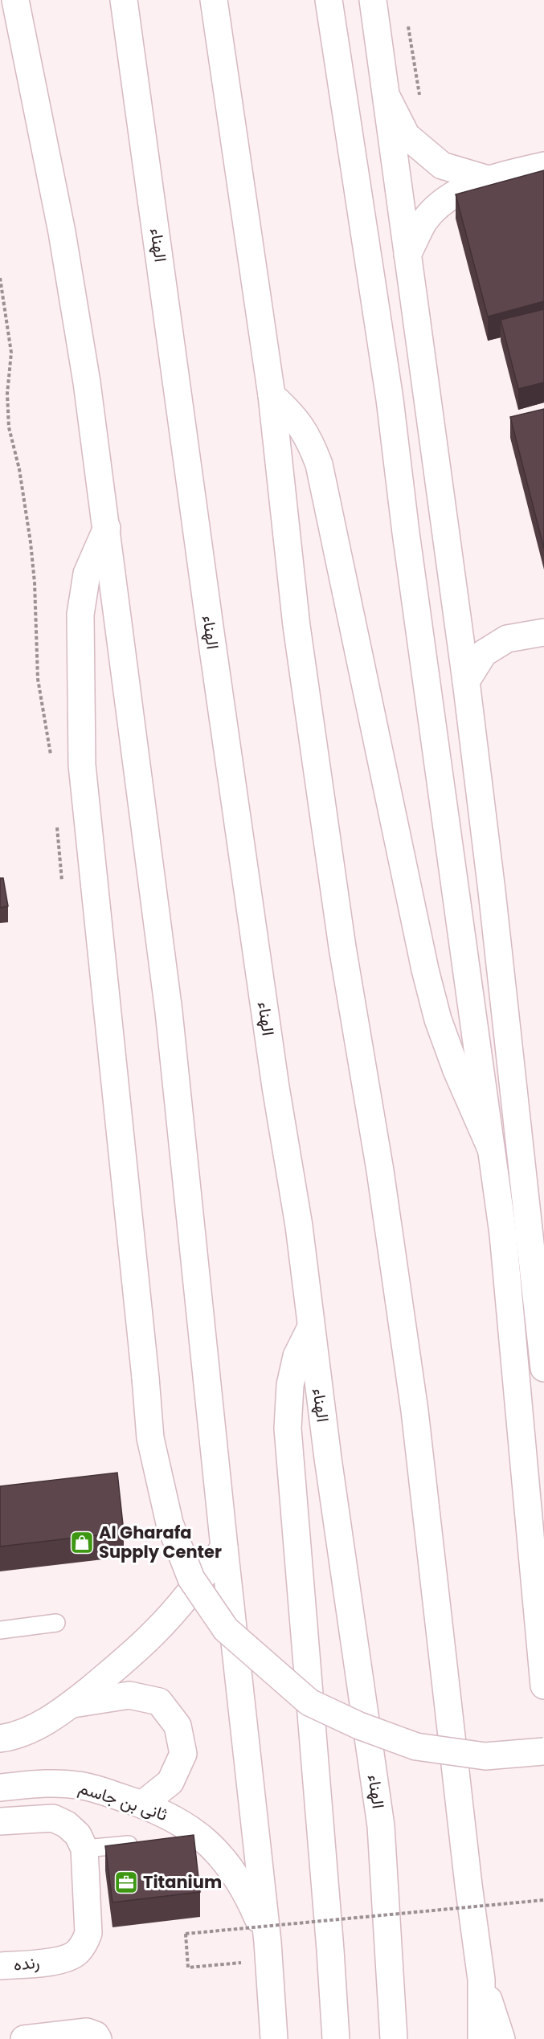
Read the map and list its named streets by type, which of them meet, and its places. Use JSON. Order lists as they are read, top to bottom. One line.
{"streets":{"main road":["الهناء","ثانى بن جاسم","رنده"]},"places":{"shop":["Al Gharafa Supply Center"],"office":["Titanium"]}}
